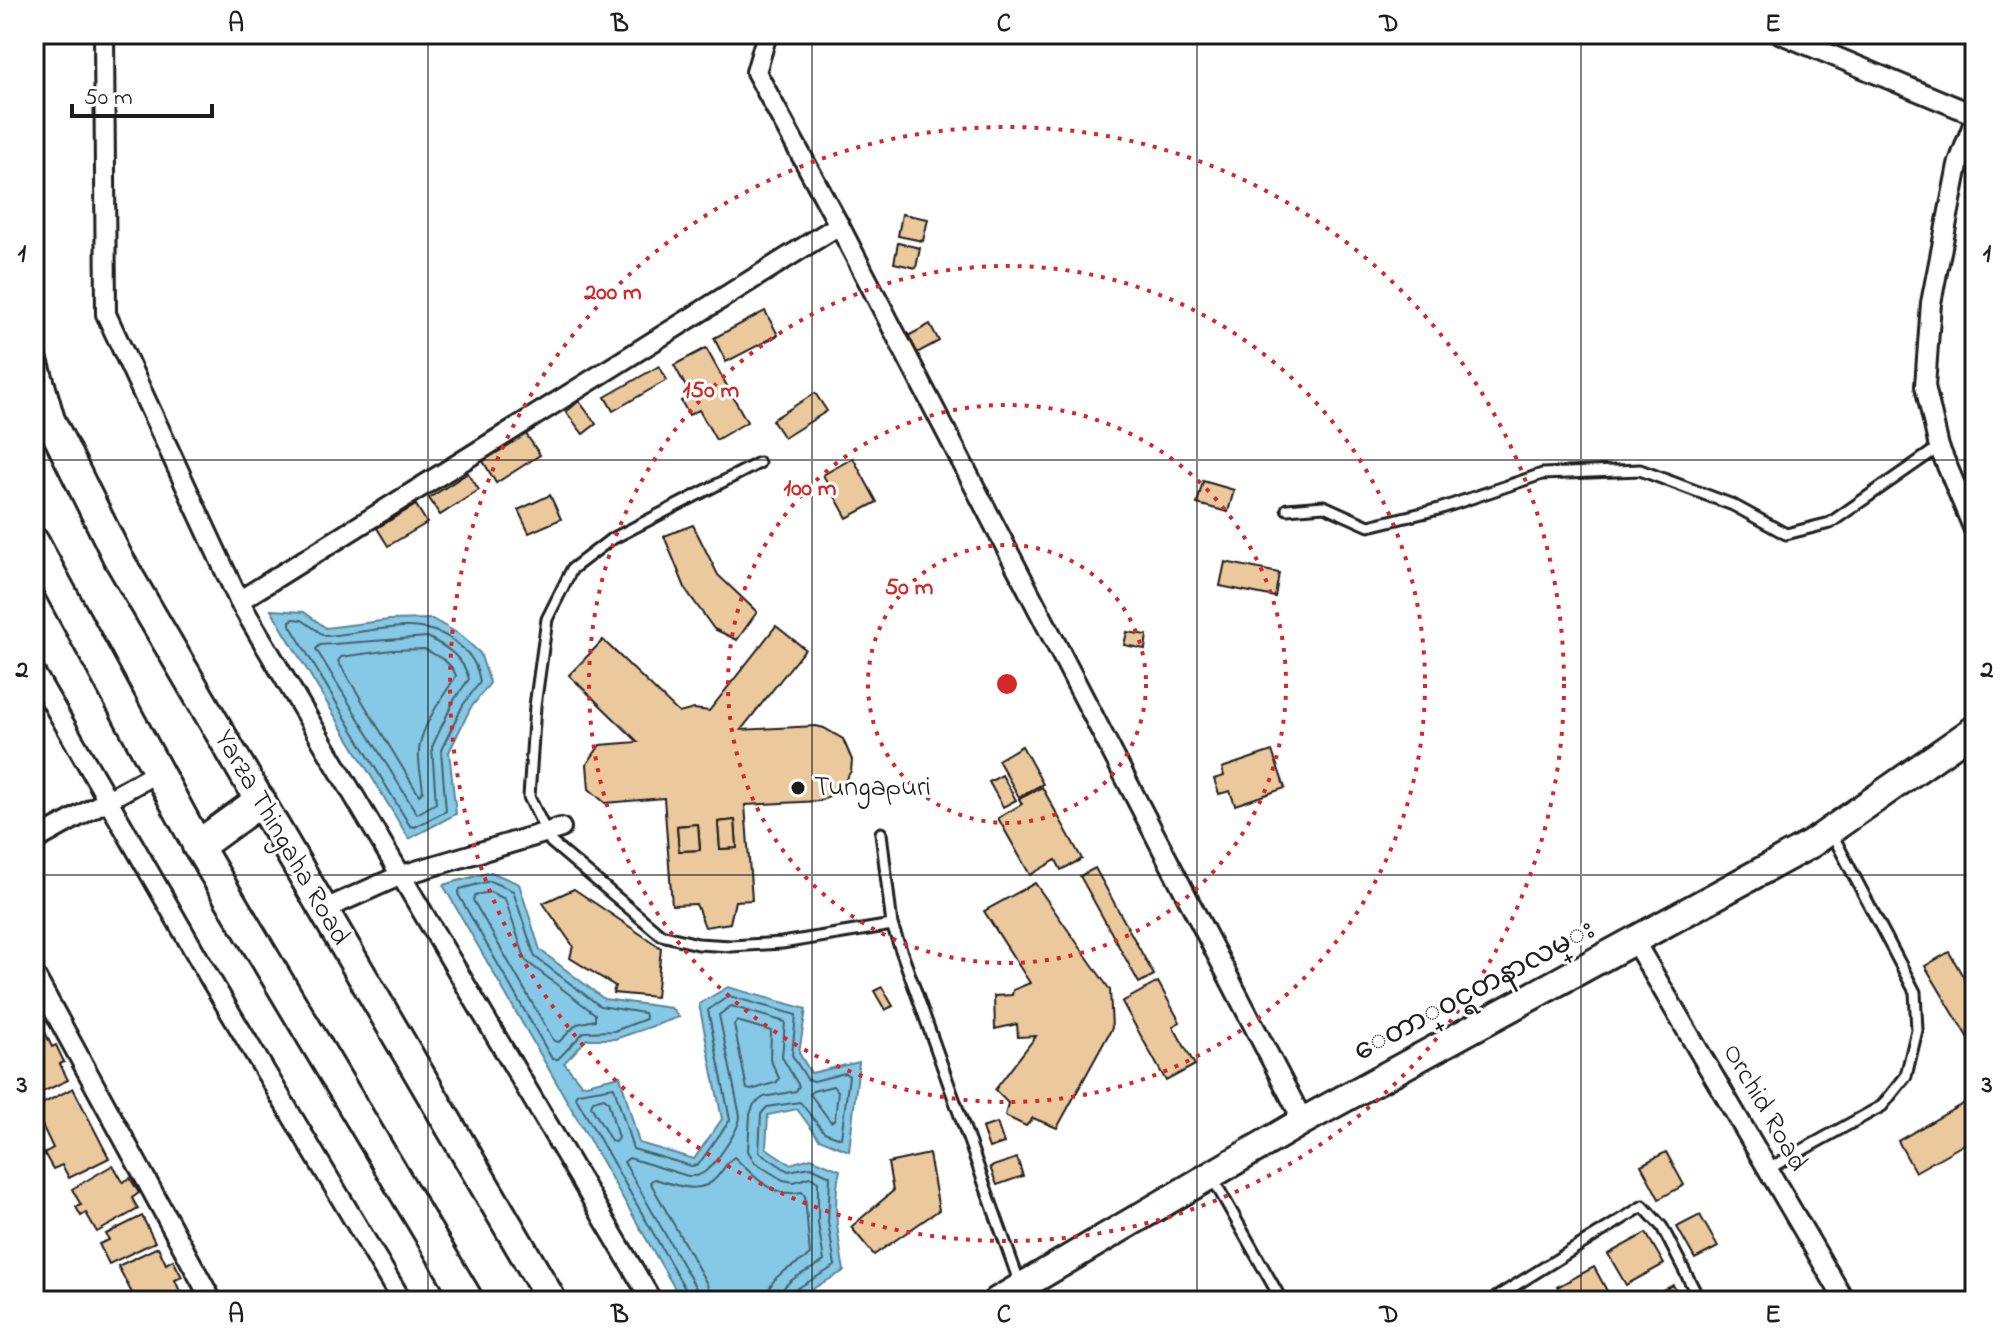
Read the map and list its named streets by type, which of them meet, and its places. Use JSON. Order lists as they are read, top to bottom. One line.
{"streets":{"main road":["Yarza Thingaha Road","ေတာ္၀င္ရတနာလမ္း"],"street":["Orchid Road"]},"crossings":[["ေတာ္၀င္ရတနာလမ္း","Orchid Road"]],"places":["Tungapuri"],"scale_bar":"50 m","grid":{"columns":["A","B","C","D","E"],"rows":["1","2","3"]},"rings":["200 m","150 m","100 m","50 m"]}
